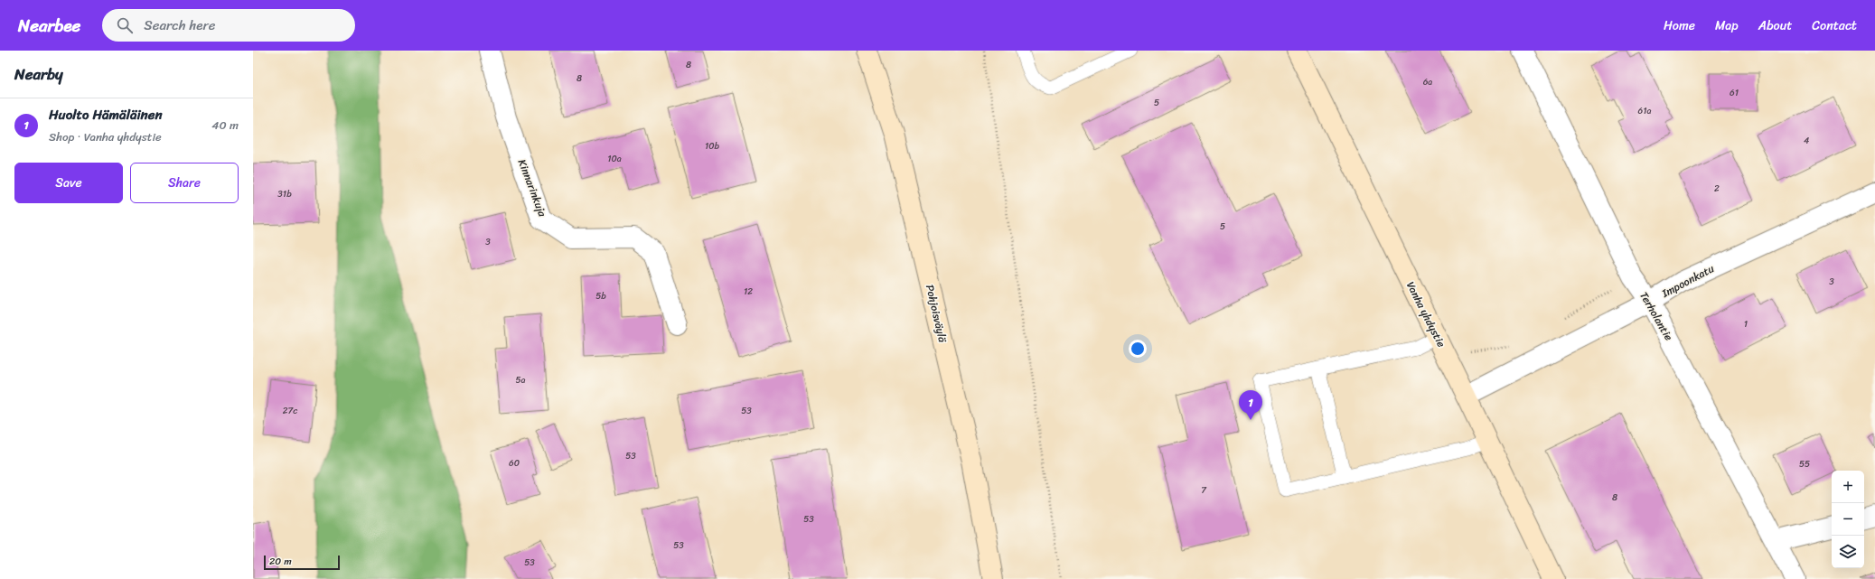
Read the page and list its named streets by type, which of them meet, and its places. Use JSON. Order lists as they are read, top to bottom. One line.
{"streets":{"street":["Kinnarinkuja","Impoonkatu","Pohjoisväylä","Vanha yhdystie","Terholantie"]},"crossings":[["Impoonkatu","Vanha yhdystie"],["Impoonkatu","Terholantie"]],"house_numbers":["8","8","6a","61","5","61a","4","10b","10a","2","31b","5","3","3","12","5b","1","5a","27c","53","53","60","55","7","8","53","53","53"],"scale_bar":"20 m","page":{"header":"Nearbee","search":"Search here","nav":["Home","Map","About","Contact"],"heading":"Nearby","list":[{"mark":"1","name":"Huolto Hämäläinen","note":"Shop · Vanha yhdystie","value":"40 m"}],"buttons":["Save","Share"],"pins":"1","map_buttons":["+","−"],"scale":"20 m"}}
